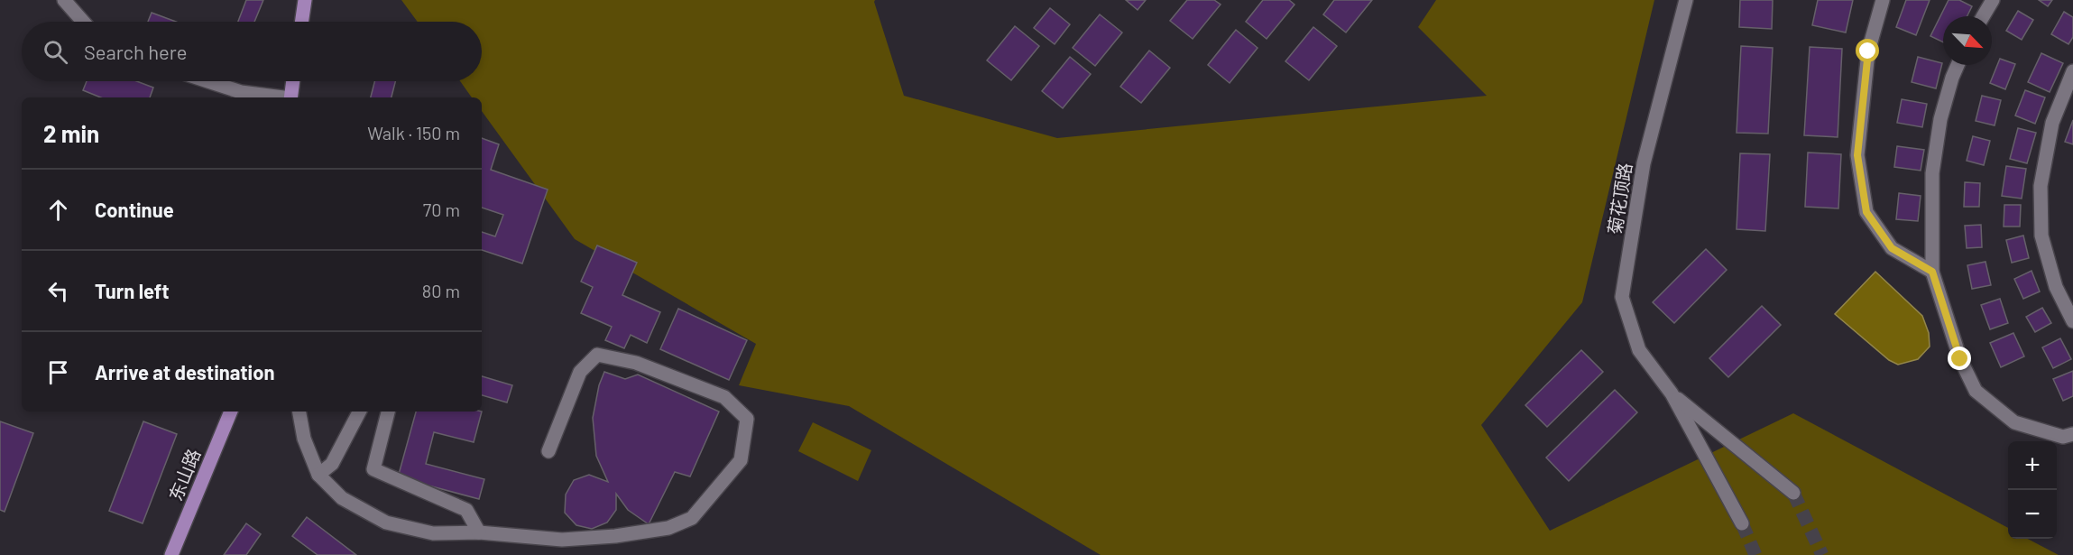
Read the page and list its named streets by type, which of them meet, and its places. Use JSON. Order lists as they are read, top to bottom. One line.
{"streets":{"main road":["东山路"],"street":["菊花顶路"]},"north":"bottom right","page":{"search":"Search here","heading":["2 min","Walk · 150 m"],"list":[["Continue","70 m"],["Turn left","80 m"],"Arrive at destination"],"map_buttons":["+","−"]}}
